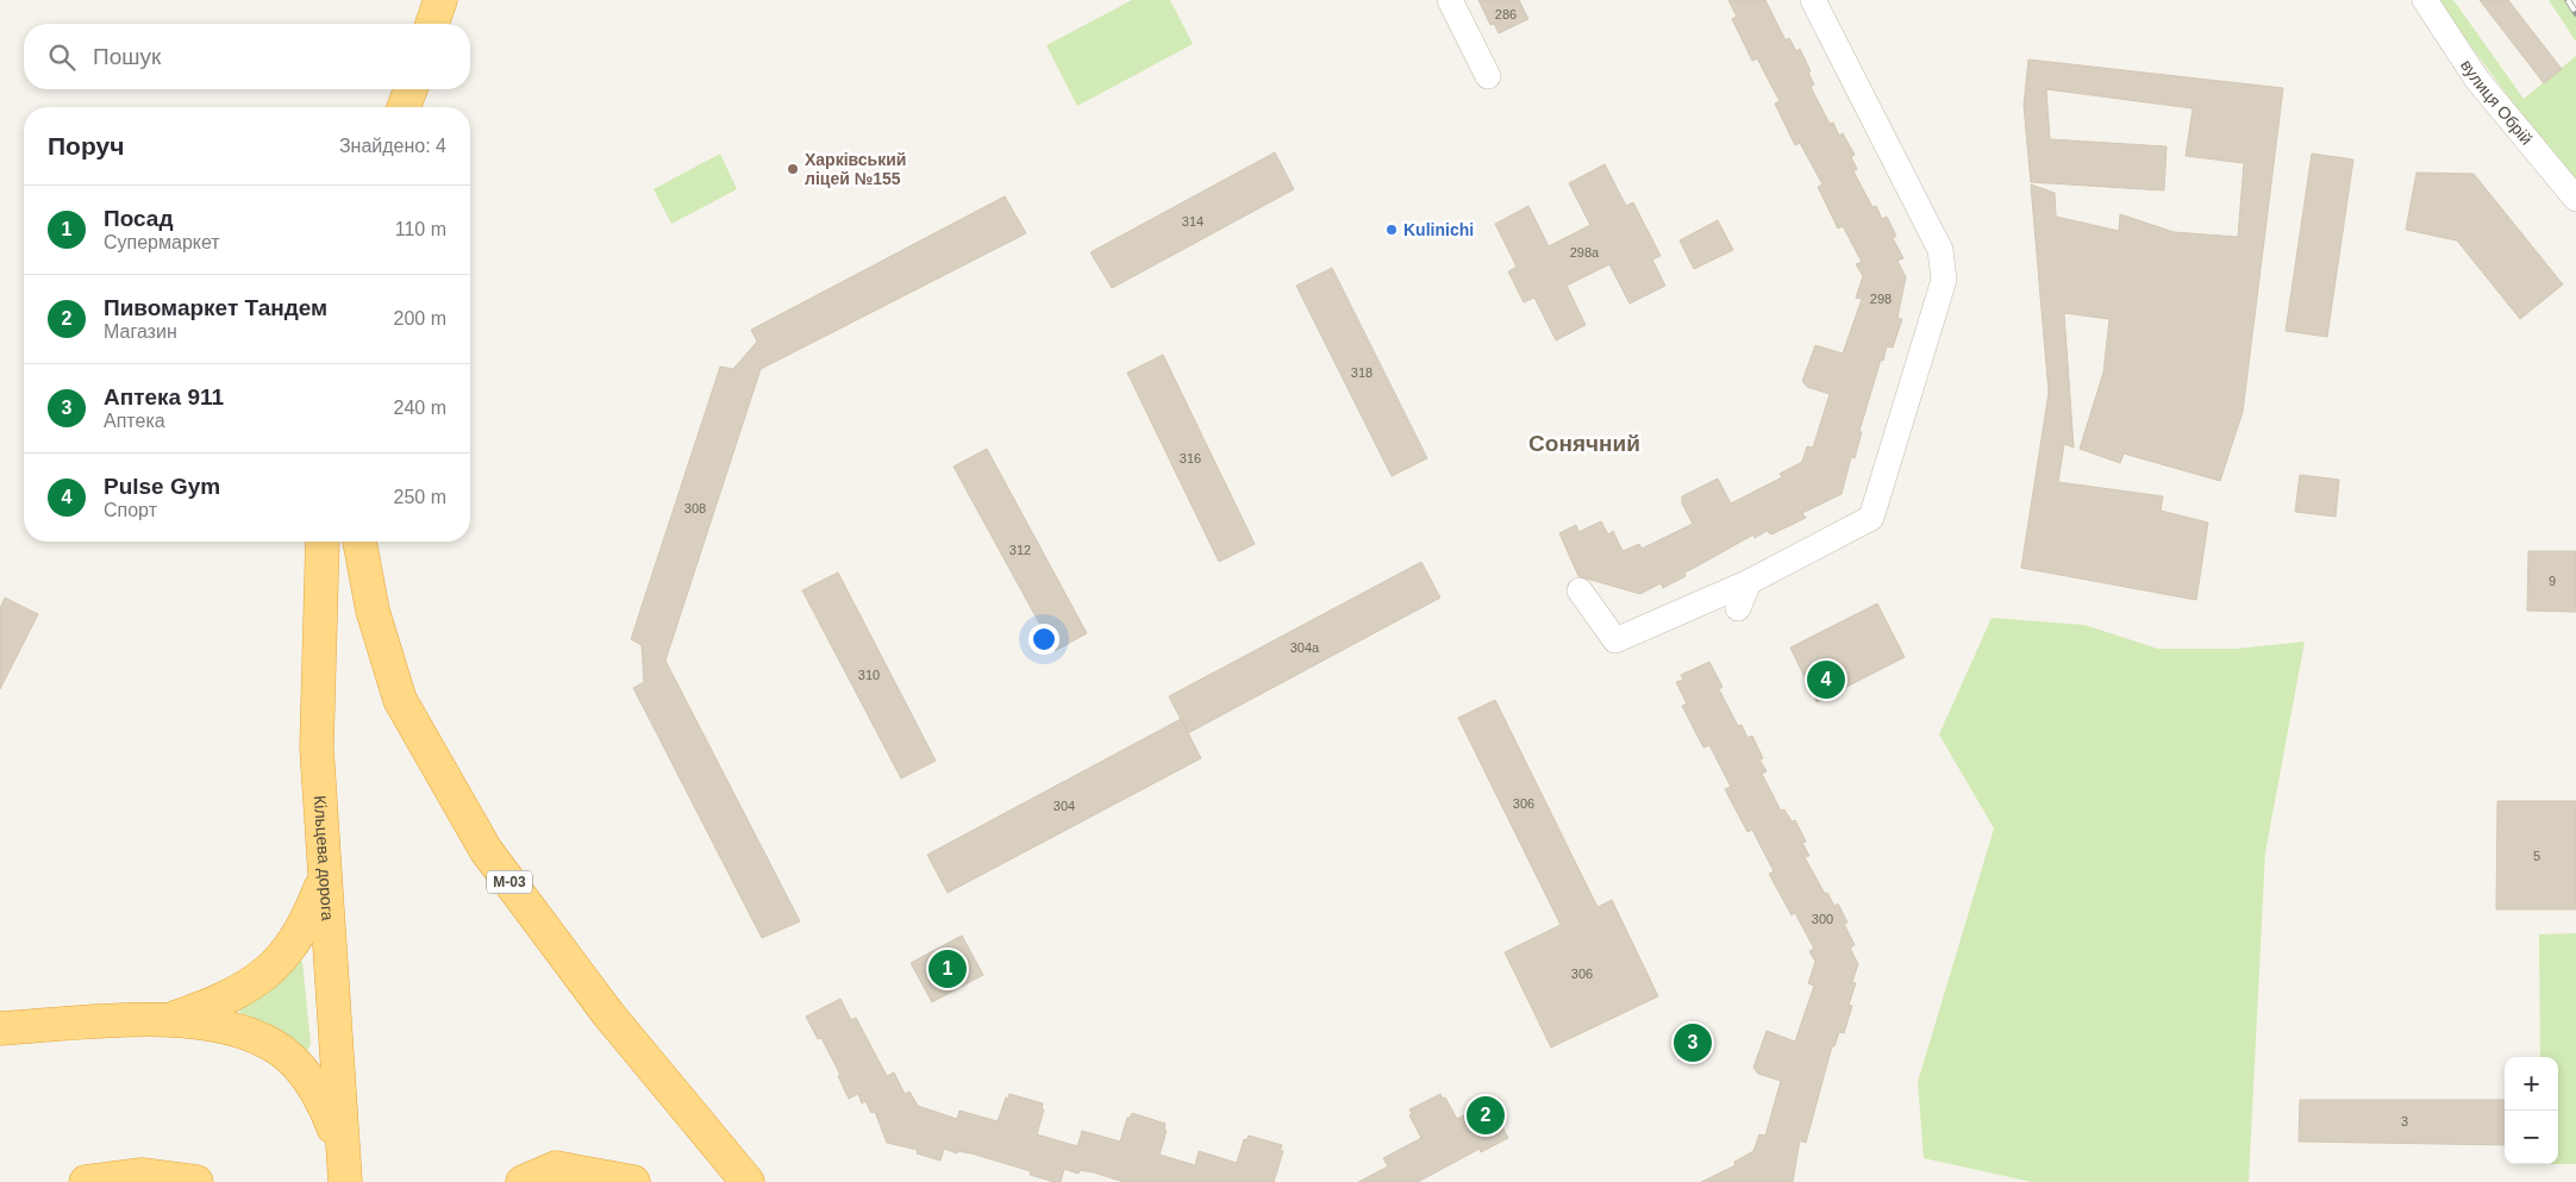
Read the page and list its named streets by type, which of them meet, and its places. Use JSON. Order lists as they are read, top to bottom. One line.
{"streets":{"highway":["Кільцева дорога","М-03"],"street":["вулиця Обрій"]},"districts":["Сонячний"],"places":["Харківський ліцей №155","Kulinichi"],"house_numbers":["286","314","298а","298","318","316","308","312","9","304а","310","306","304","5","300","306","3"],"page":{"search":"Пошук","heading":["Поруч","Знайдено: 4"],"list":[{"mark":"1","name":"Посад","note":"Супермаркет","value":"110 m"},{"mark":"2","name":"Пивомаркет Тандем","note":"Магазин","value":"200 m"},{"mark":"3","name":"Аптека 911","note":"Аптека","value":"240 m"},{"mark":"4","name":"Pulse Gym","note":"Спорт","value":"250 m"}],"pins":["4","1","3","2"],"map_buttons":["+","−"]}}
